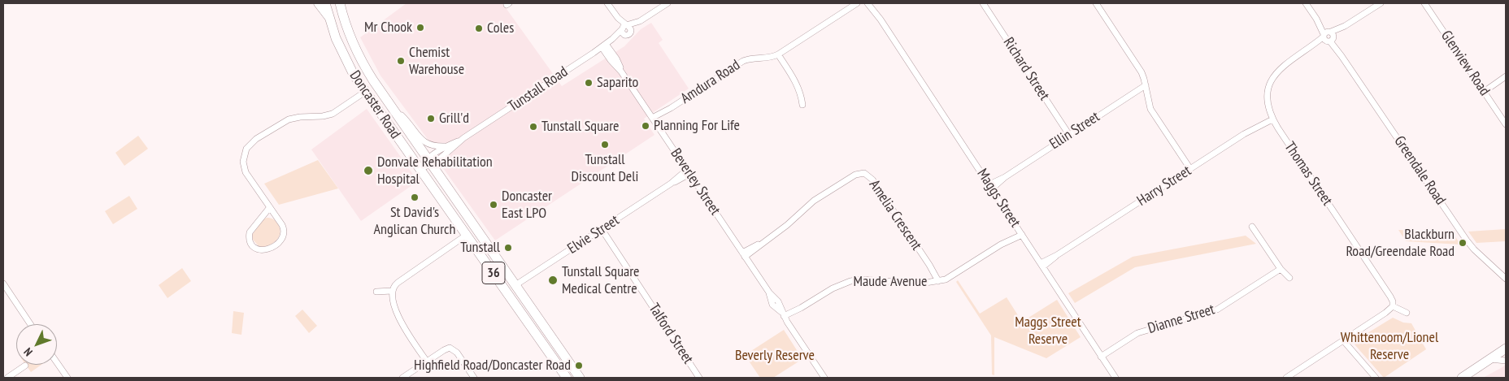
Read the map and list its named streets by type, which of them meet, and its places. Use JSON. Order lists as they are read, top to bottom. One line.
{"streets":{"main road":["Doncaster Road","36"],"street":["Glenview Road","Richard Street","Amdura Road","Tunstall Road","Ellin Street","Greendale Road","Thomas Street","Beverley Street","Harry Street","Maggs Street","Amelia Crescent","Elvie Street","Maude Avenue","Dianne Street","Talford Street"]},"crossings":[["Richard Street","Ellin Street"],["Amdura Road","Beverley Street"],["Tunstall Road","Doncaster Road"],["Tunstall Road","Beverley Street"],["Doncaster Road","Elvie Street"],["Ellin Street","Maggs Street"],["Greendale Road","Thomas Street"],["Thomas Street","Harry Street"],["Beverley Street","Amelia Crescent"],["Beverley Street","Elvie Street"],["Beverley Street","Maude Avenue"],["Harry Street","Maggs Street"],["Maggs Street","Maude Avenue"],["Maggs Street","Dianne Street"],["Amelia Crescent","Maude Avenue"],["Elvie Street","Talford Street"]],"parks":["Maggs Street Reserve","Whittenoom/Lionel Reserve","Beverly Reserve"],"places":["Mr Chook","Coles","Chemist Warehouse","Saparito","Grill'd","Planning For Life","Tunstall Square","Tunstall Discount Deli","Donvale Rehabilitation Hospital","St David's Anglican Church","Doncaster East LPO","Blackburn Road/Greendale Road","Tunstall","Tunstall Square Medical Centre","Highfield Road/Doncaster Road"],"north":"bottom left"}
